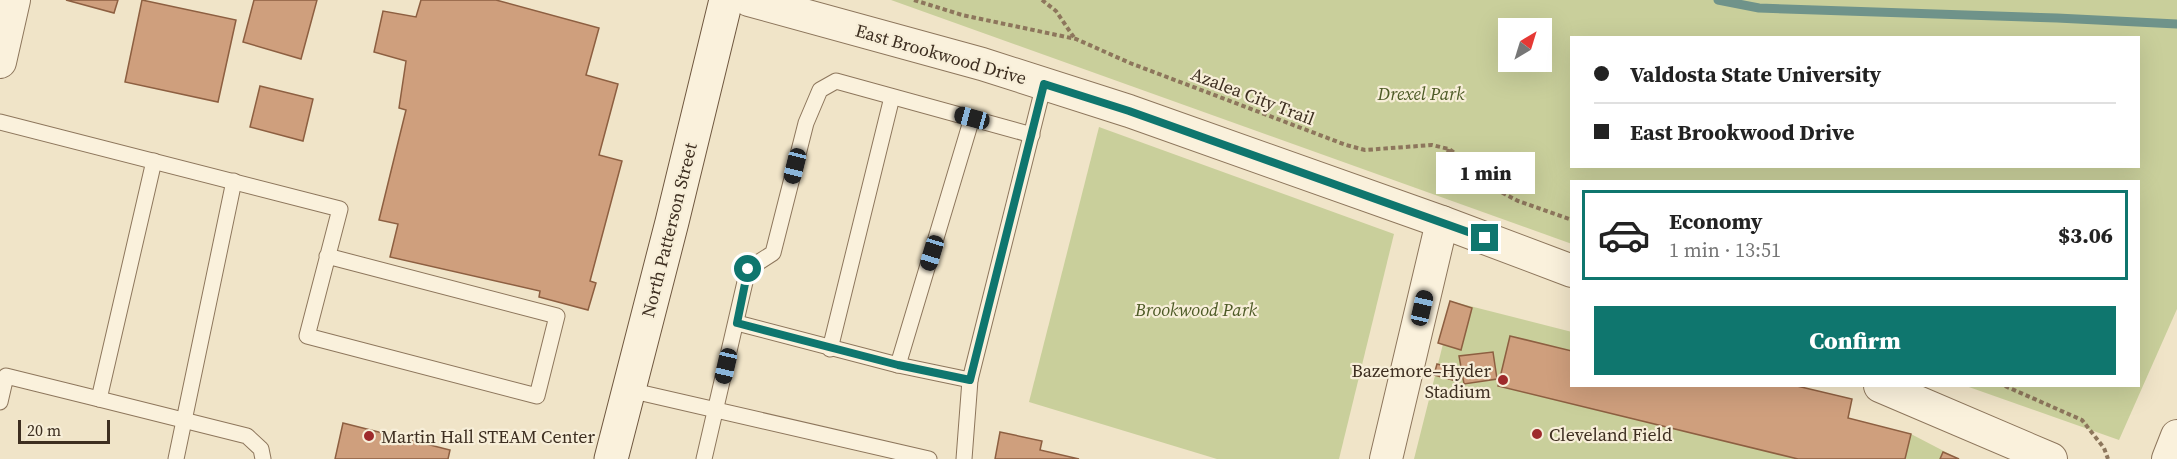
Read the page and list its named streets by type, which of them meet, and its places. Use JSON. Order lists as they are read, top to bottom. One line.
{"streets":{"main road":["North Patterson Street"],"street":["East Brookwood Drive"],"path":["Azalea City Trail"]},"parks":["Drexel Park","Brookwood Park"],"places":["Bazemore–Hyder Stadium","Cleveland Field","Martin Hall STEAM Center"],"scale_bar":"20 m","north":"top right","page":{"banner":["Valdosta State University","East Brookwood Drive"],"bubble":"1 min","list":[{"name":"Economy","note":"1 min · 13:51","value":"$3.06"}],"buttons":"Confirm","scale":"20 m"}}
